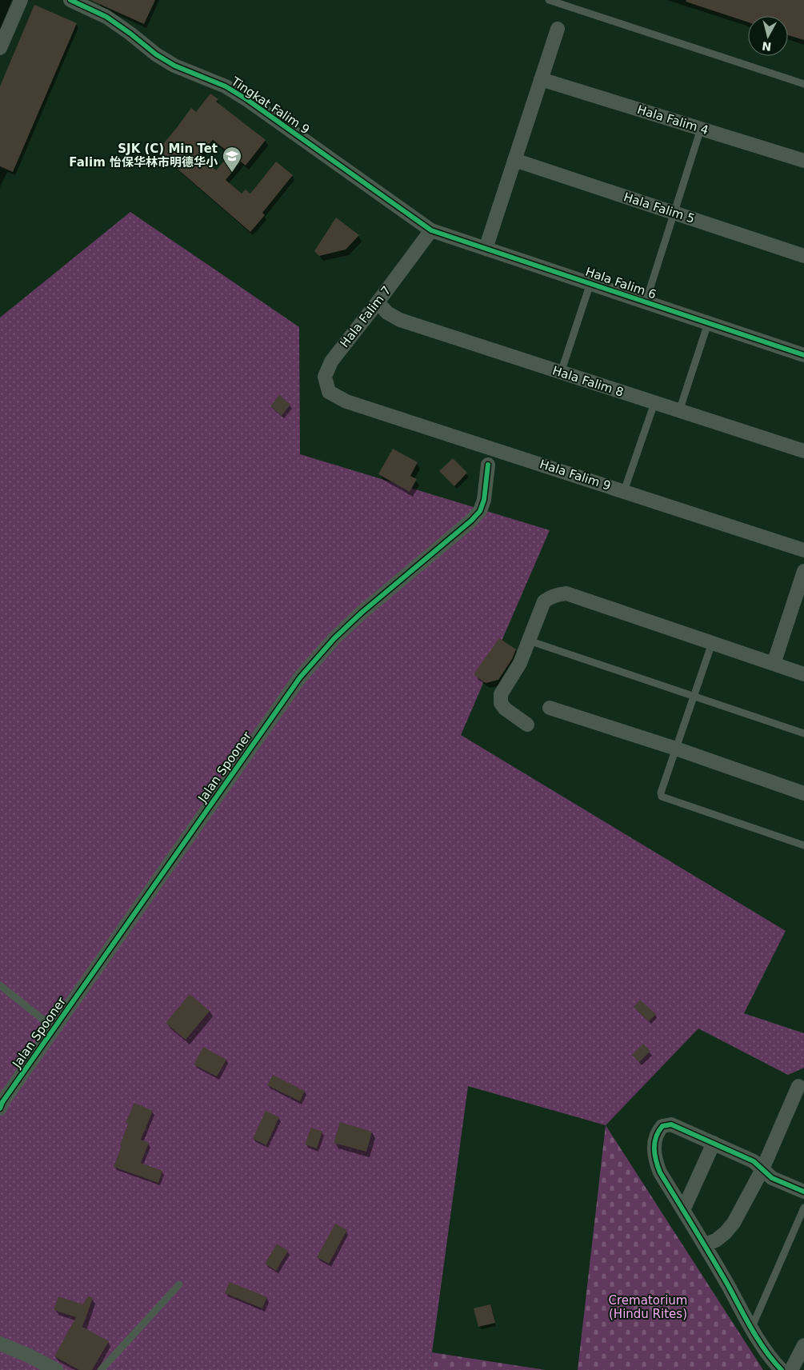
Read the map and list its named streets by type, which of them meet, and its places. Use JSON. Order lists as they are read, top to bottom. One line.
{"streets":{"street":["Tingkat Falim 9","Hala Falim 4","Hala Falim 5","Hala Falim 6","Hala Falim 7","Hala Falim 8","Hala Falim 9","Jalan Spooner"]},"crossings":[["Tingkat Falim 9","Hala Falim 6"],["Tingkat Falim 9","Hala Falim 7"],["Hala Falim 6","Hala Falim 7"],["Hala Falim 7","Hala Falim 8"],["Hala Falim 7","Hala Falim 9"]],"parks":["Crematorium (Hindu Rites)"],"places":{"school or university":["SJK (C) Min Tet Falim 怡保华林市明德华小"]},"north":"bottom"}
